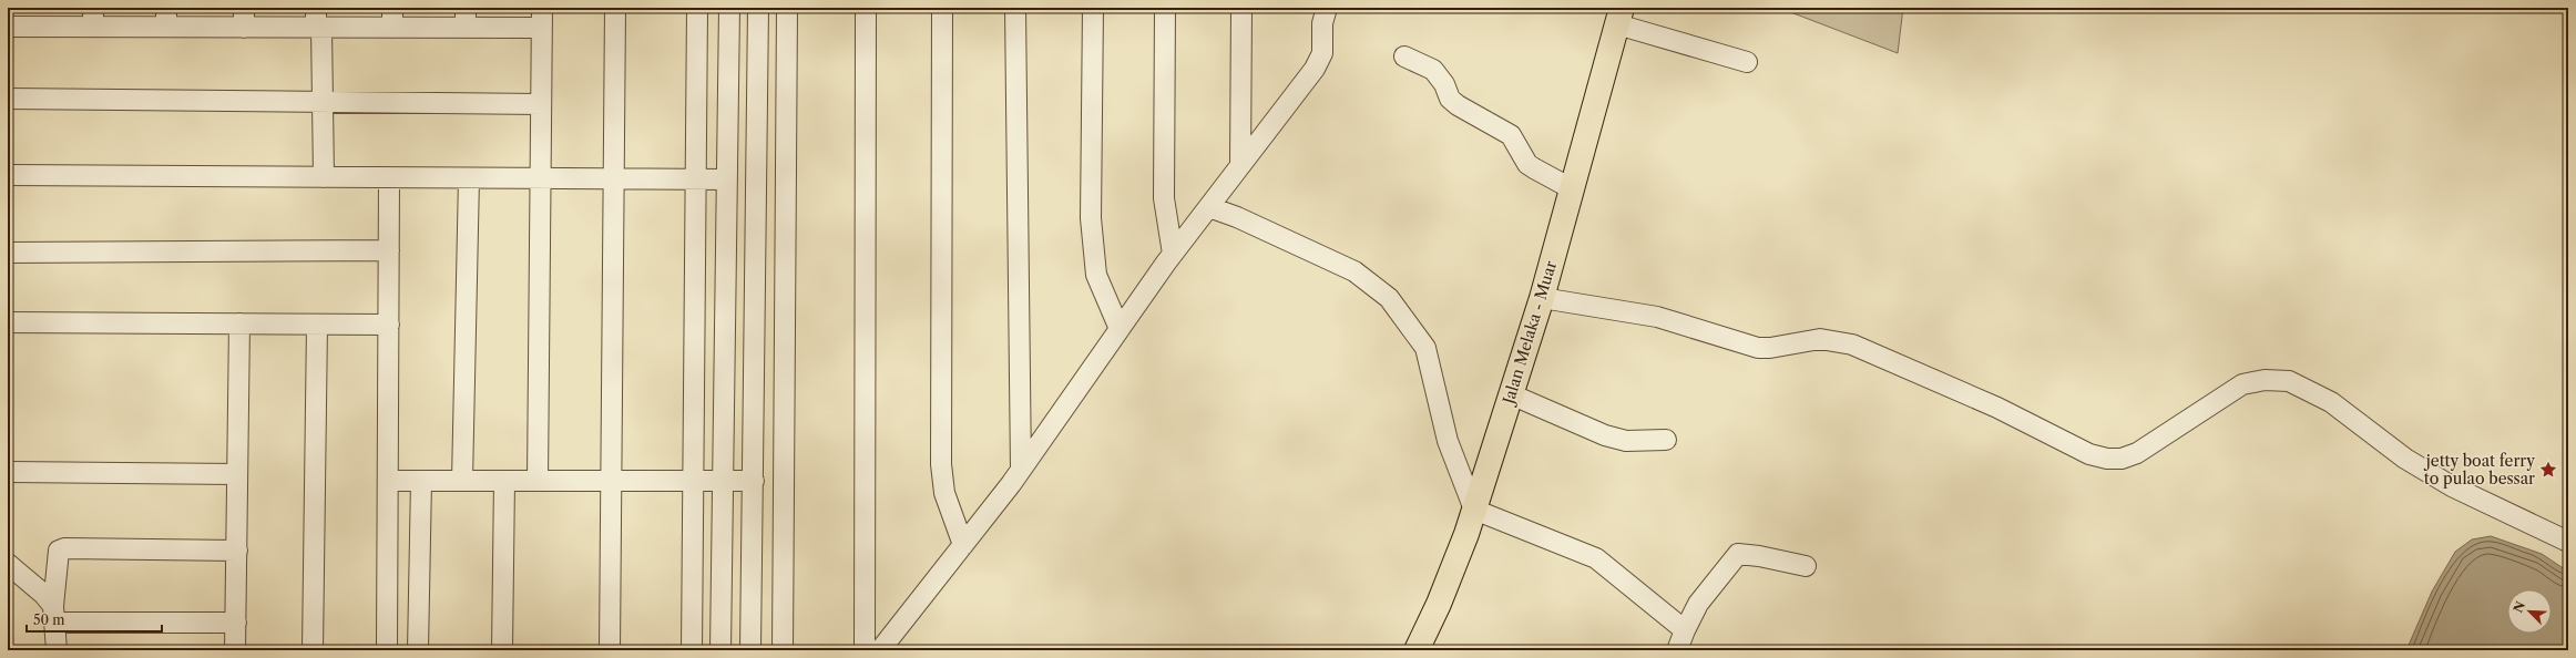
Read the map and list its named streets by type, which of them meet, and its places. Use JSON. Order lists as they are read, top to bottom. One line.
{"streets":{"main road":["Jalan Melaka - Muar"]},"places":{"place":["jetty boat ferry to pulao bessar"]},"scale_bar":"50 m","north":"top left"}
